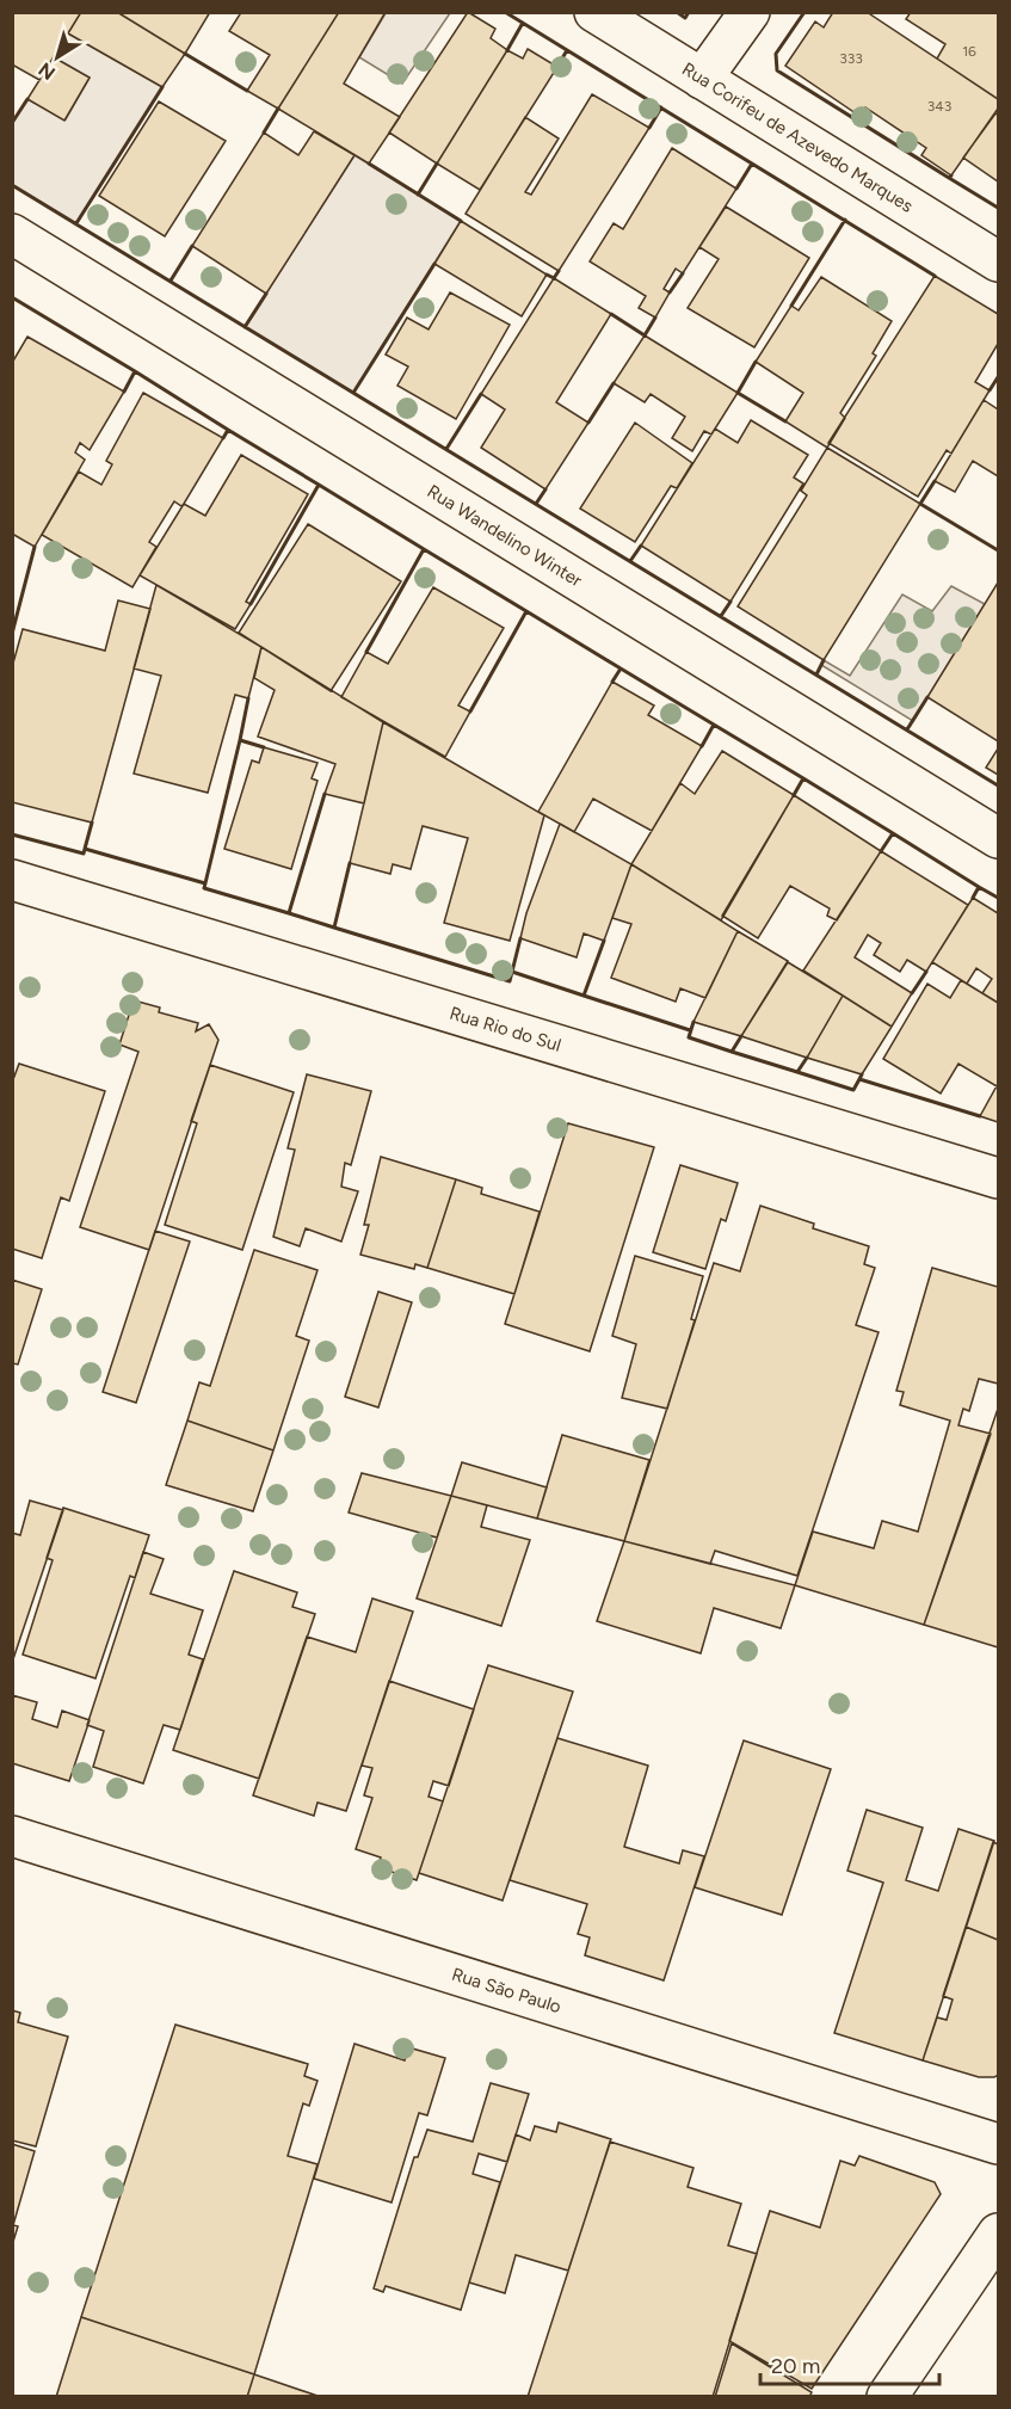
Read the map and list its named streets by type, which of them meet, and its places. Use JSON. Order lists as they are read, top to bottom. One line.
{"streets":{"street":["Rua Corifeu de Azevedo Marques","Rua Wandelino Winter","Rua Rio do Sul","Rua São Paulo"]},"house_numbers":["16","333","343"],"scale_bar":"20 m","north":"bottom left"}
